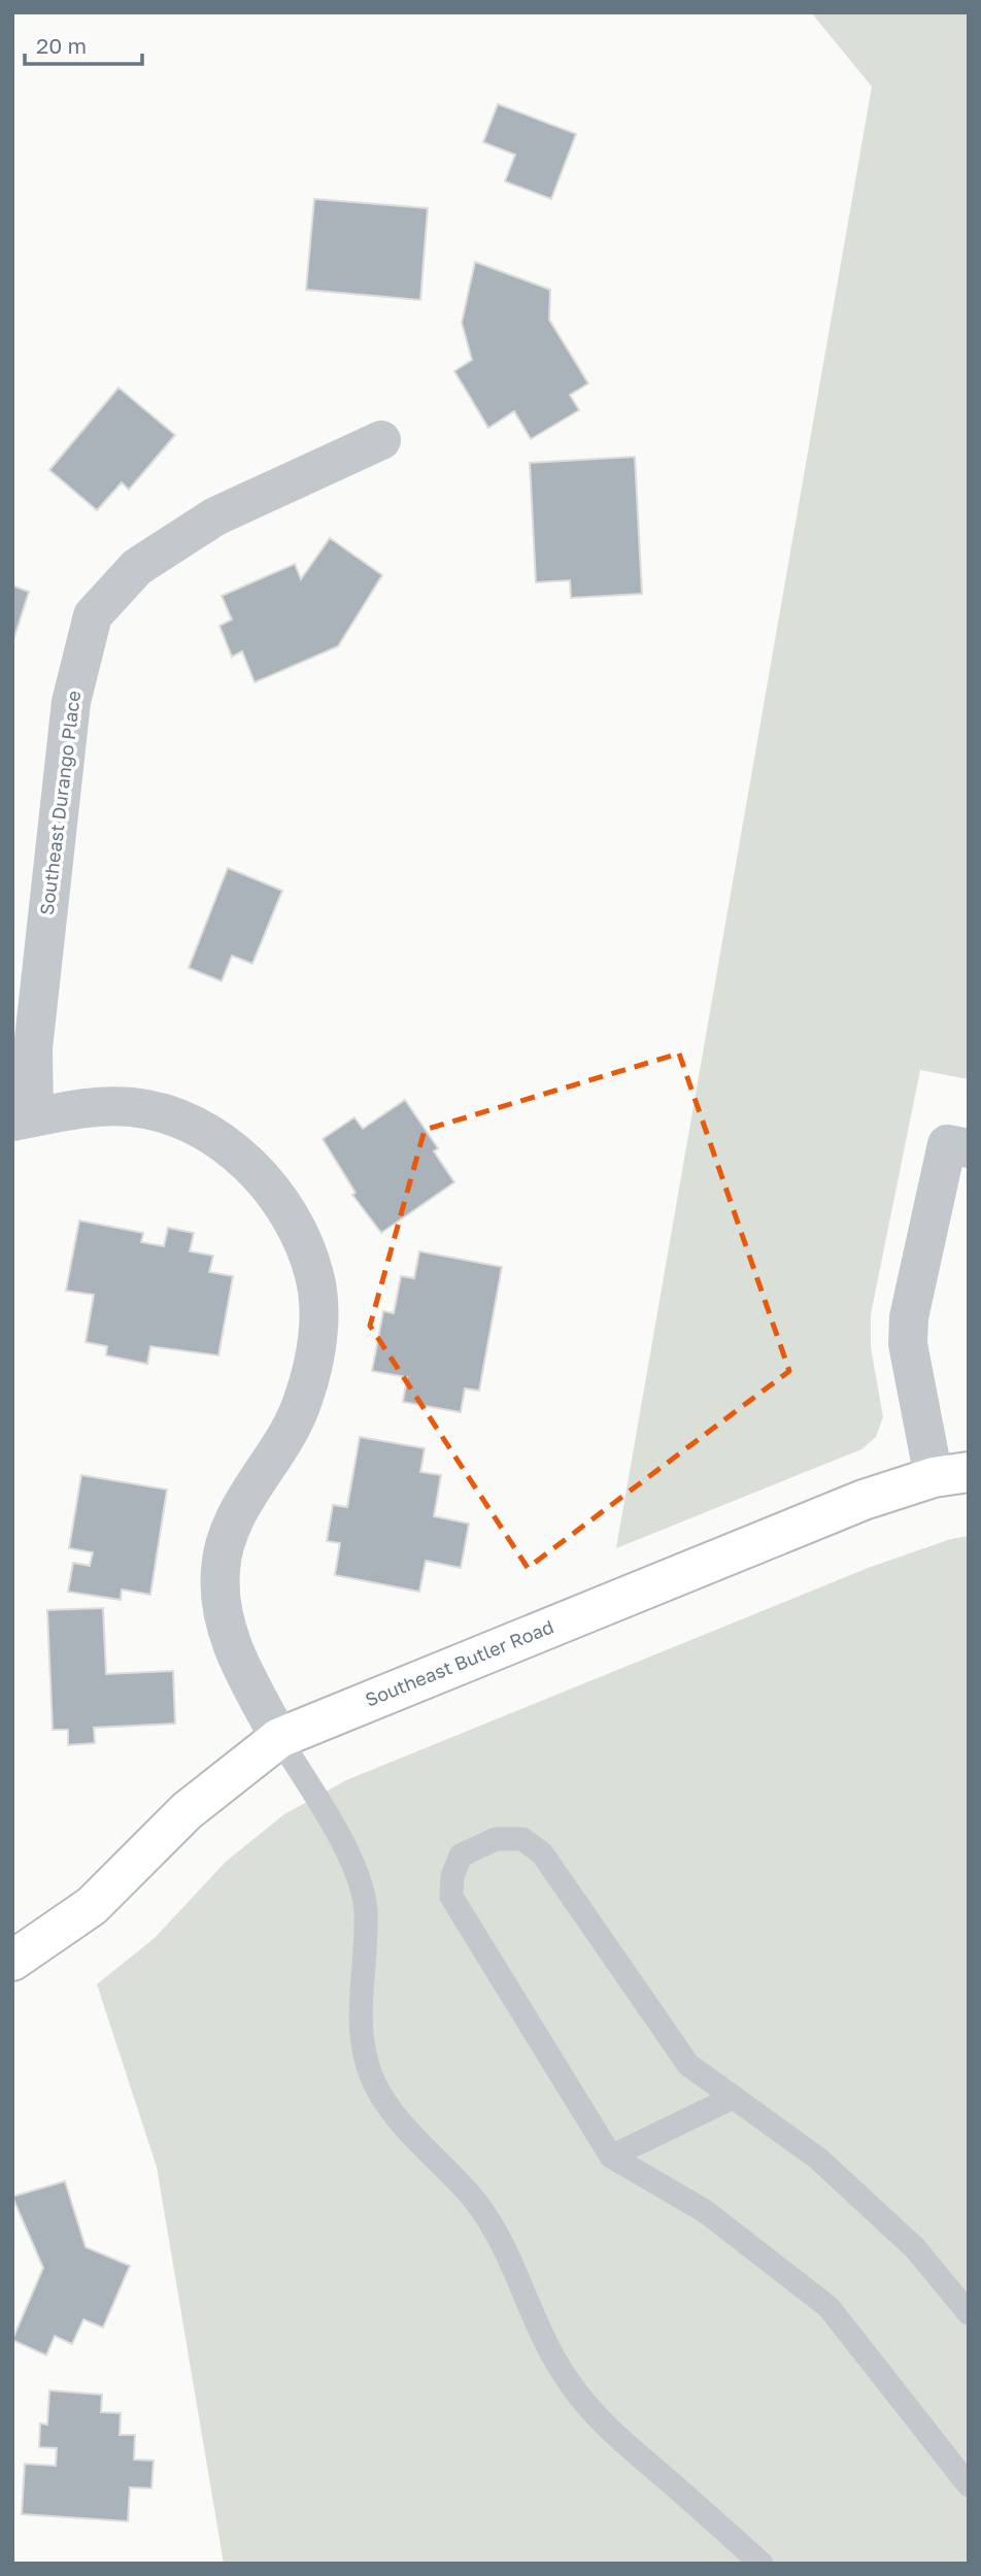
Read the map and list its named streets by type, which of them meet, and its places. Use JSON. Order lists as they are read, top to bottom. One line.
{"streets":{"main road":["Southeast Butler Road"],"street":["Southeast Durango Place"]},"scale_bar":"20 m"}
